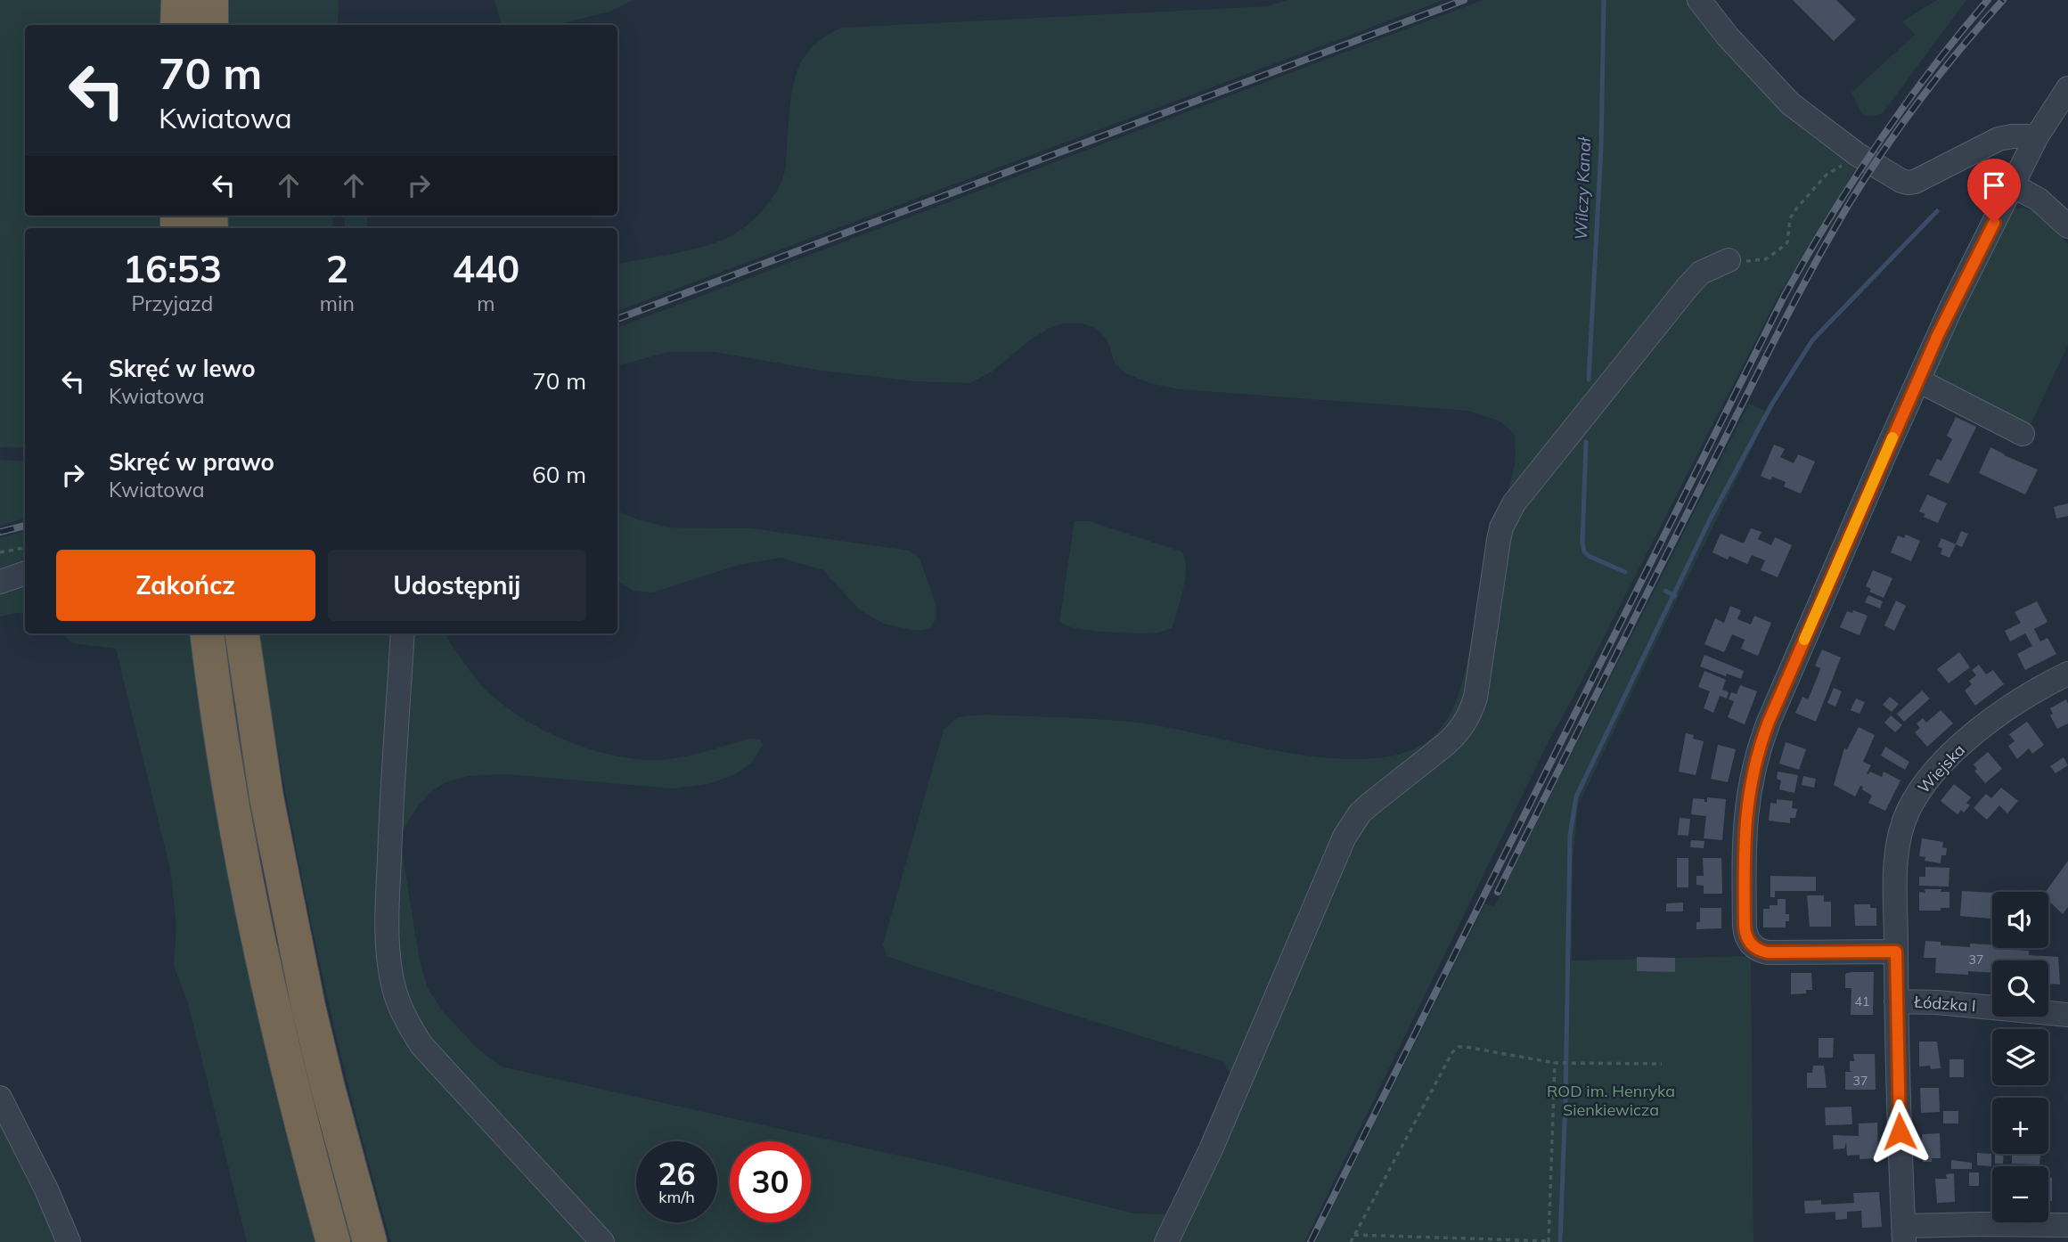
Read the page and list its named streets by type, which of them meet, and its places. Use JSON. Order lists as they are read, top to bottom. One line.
{"streets":{"street":["Wiejska","Łódzka I"]},"crossings":[["Wiejska","Łódzka I"]],"water":["Wilczy Kanał"],"parks":["ROD im. Henryka Sienkiewicza"],"house_numbers":["37","41","37"],"page":{"turn":["70 m","Kwiatowa"],"eta":["16:53","Przyjazd","2","min","440","m"],"list":[{"name":"Skręć w lewo","note":"Kwiatowa","value":"70 m"},{"name":"Skręć w prawo","note":"Kwiatowa","value":"60 m"}],"buttons":["Zakończ","Udostępnij"],"map_buttons":["+","−"],"speed":"26 km/h","limit":"30"}}
